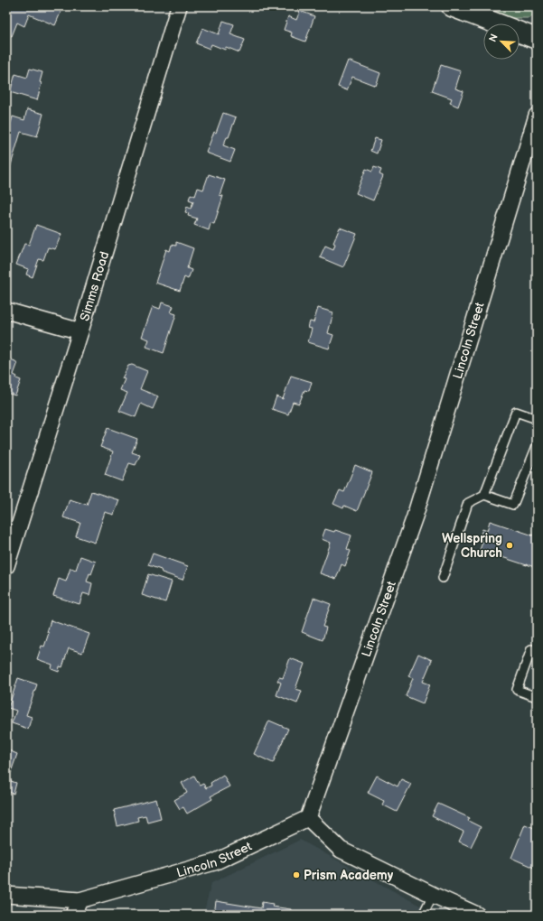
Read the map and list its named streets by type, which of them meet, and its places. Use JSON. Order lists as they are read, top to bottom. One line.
{"streets":{"street":["Simms Road","Lincoln Street"]},"places":["Wellspring Church","Prism Academy"],"north":"top left"}
